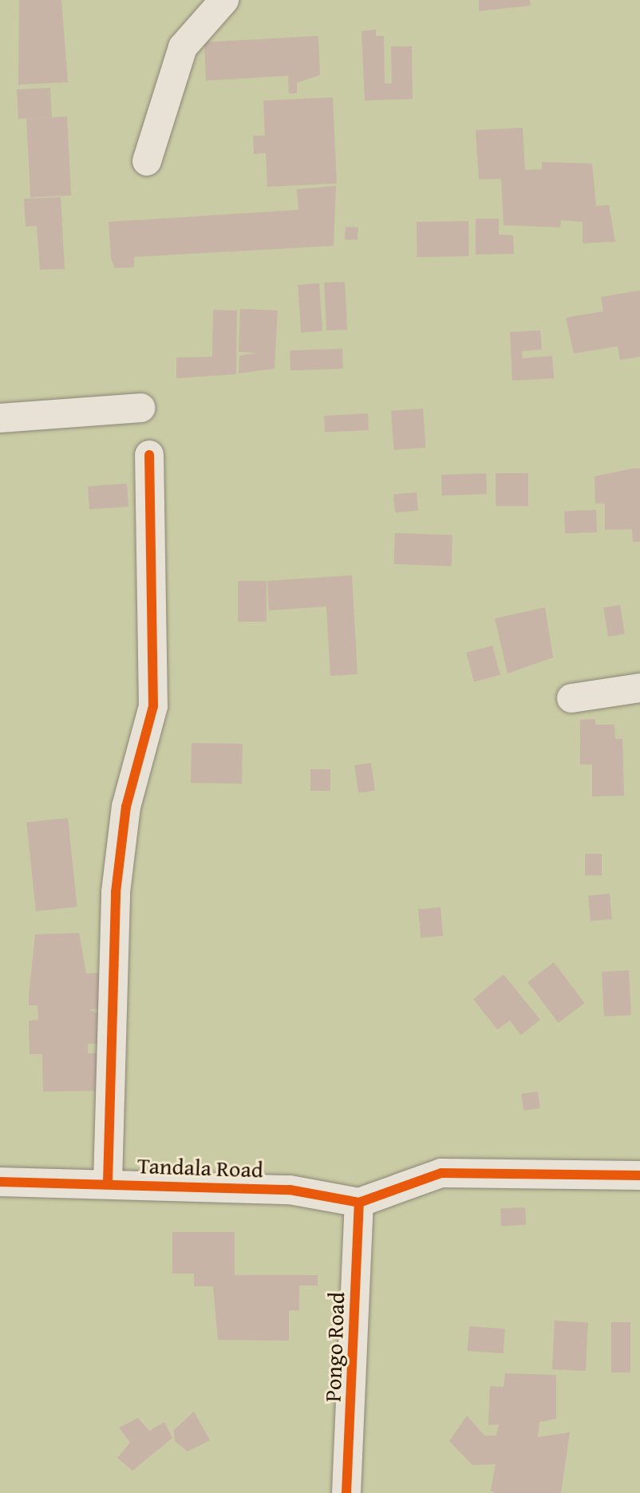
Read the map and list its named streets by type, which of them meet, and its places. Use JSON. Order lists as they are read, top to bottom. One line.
{"streets":{"street":["Tandala Road","Pongo Road"]},"crossings":[["Tandala Road","Pongo Road"]]}
